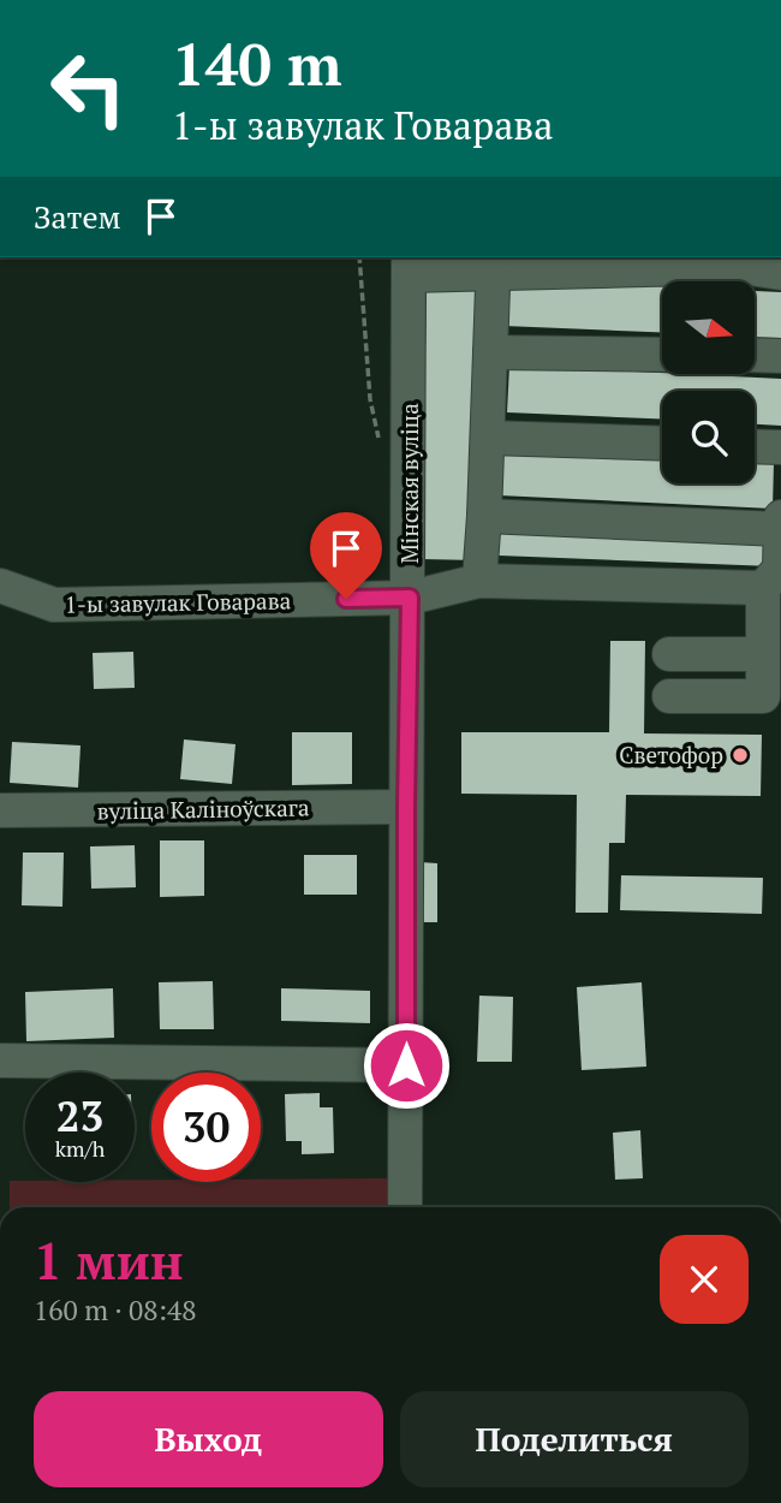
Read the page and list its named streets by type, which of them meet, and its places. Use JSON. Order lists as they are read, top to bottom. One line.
{"streets":{"street":["Мінская вуліца","1-ы завулак Говарава","вуліца Каліноўскага"]},"crossings":[["Мінская вуліца","1-ы завулак Говарава"],["Мінская вуліца","вуліца Каліноўскага"]],"places":["Светофор"],"north":"right","page":{"turn":["140 m","1-ы завулак Говарава"],"then":"Затем","speed":"23 km/h","limit":"30","heading":["1 мин","160 m · 08:48"],"buttons":["Выход","Поделиться"]}}
